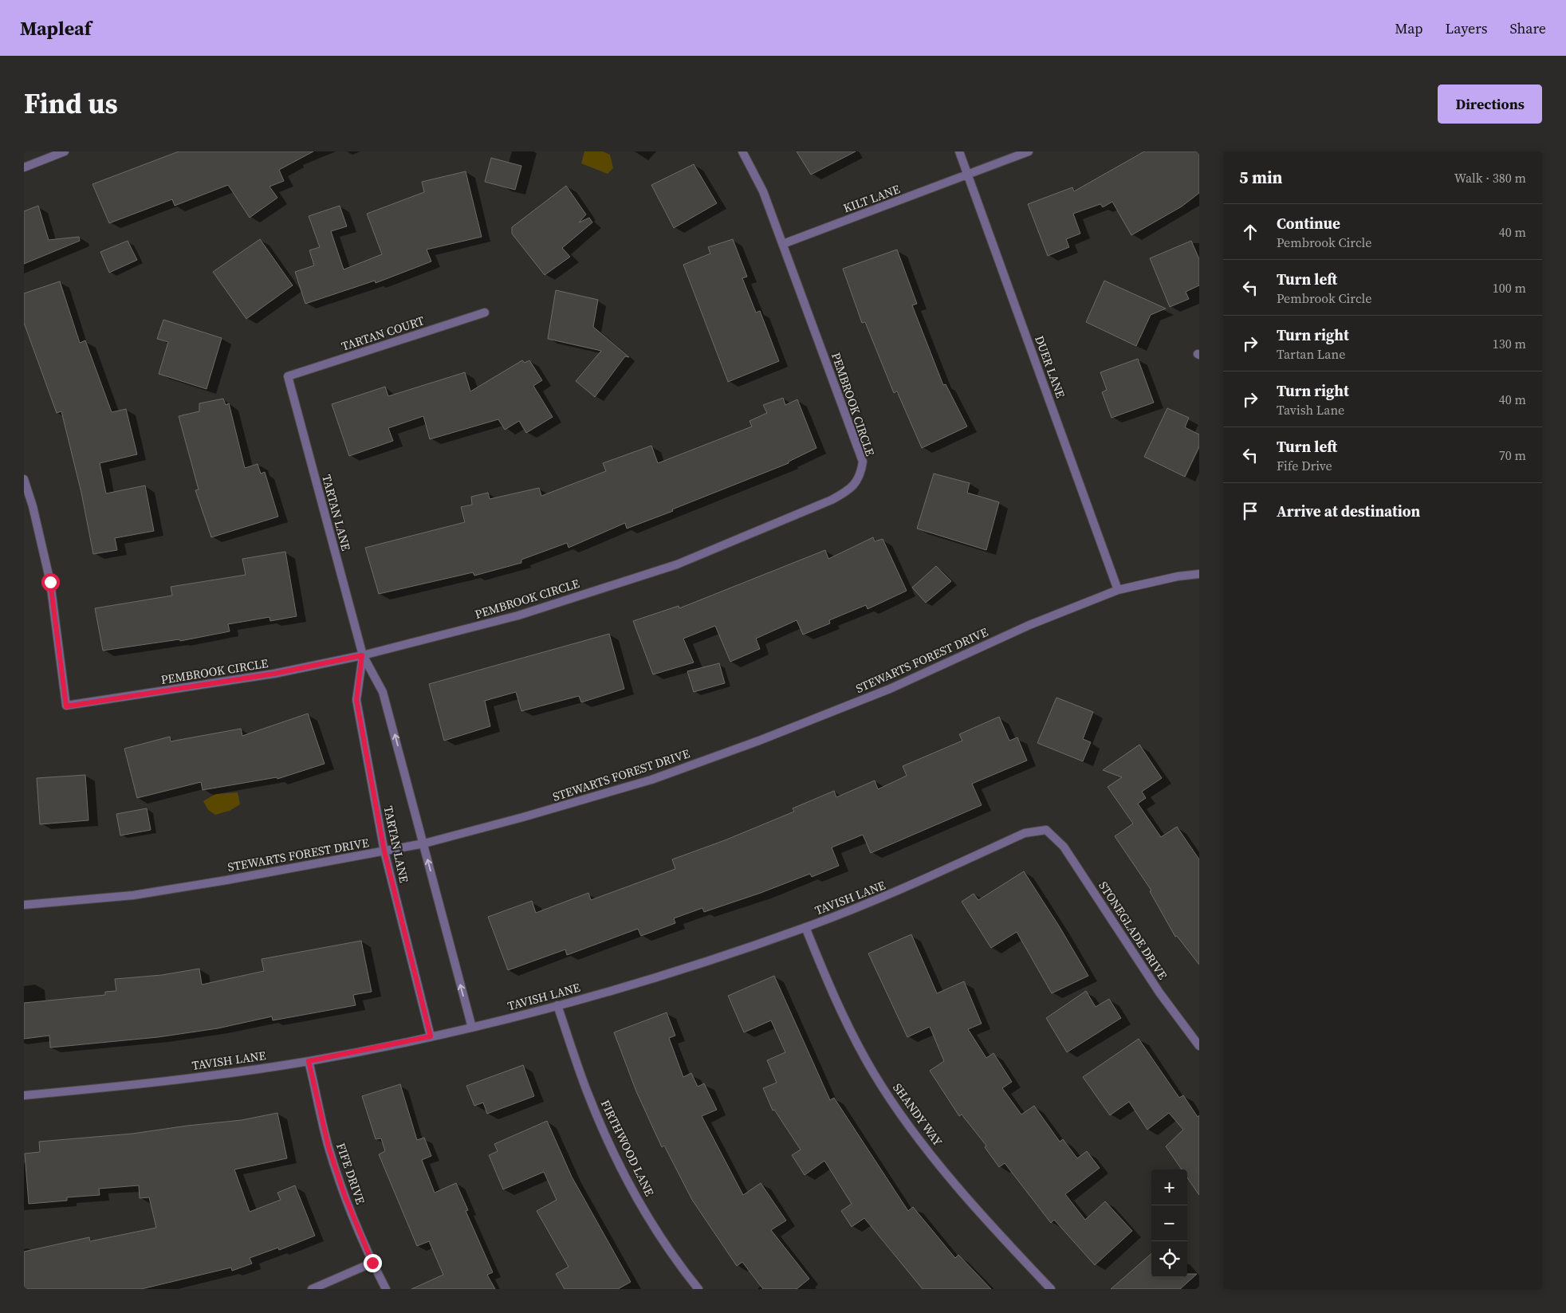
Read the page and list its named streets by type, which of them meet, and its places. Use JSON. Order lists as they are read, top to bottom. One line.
{"streets":{"street":["KILT LANE","TARTAN COURT","DUER LANE","PEMBROOK CIRCLE","TARTAN LANE","STEWARTS FOREST DRIVE","TAVISH LANE","STONEGLADE DRIVE","SHANDY WAY","FIRTHWOOD LANE","FIFE DRIVE"]},"crossings":[["KILT LANE","DUER LANE"],["KILT LANE","PEMBROOK CIRCLE"],["TARTAN COURT","TARTAN LANE"],["DUER LANE","STEWARTS FOREST DRIVE"],["PEMBROOK CIRCLE","TARTAN LANE"],["TARTAN LANE","STEWARTS FOREST DRIVE"],["TARTAN LANE","TAVISH LANE"],["TAVISH LANE","STONEGLADE DRIVE"],["TAVISH LANE","SHANDY WAY"],["TAVISH LANE","FIRTHWOOD LANE"],["TAVISH LANE","FIFE DRIVE"]],"page":{"header":"Mapleaf","nav":["Map","Layers","Share"],"title":"Find us","buttons":"Directions","heading":["5 min","Walk · 380 m"],"list":[["Continue","Pembrook Circle","40 m"],["Turn left","Pembrook Circle","100 m"],["Turn right","Tartan Lane","130 m"],["Turn right","Tavish Lane","40 m"],["Turn left","Fife Drive","70 m"],"Arrive at destination"],"map_buttons":["+","−"]}}
